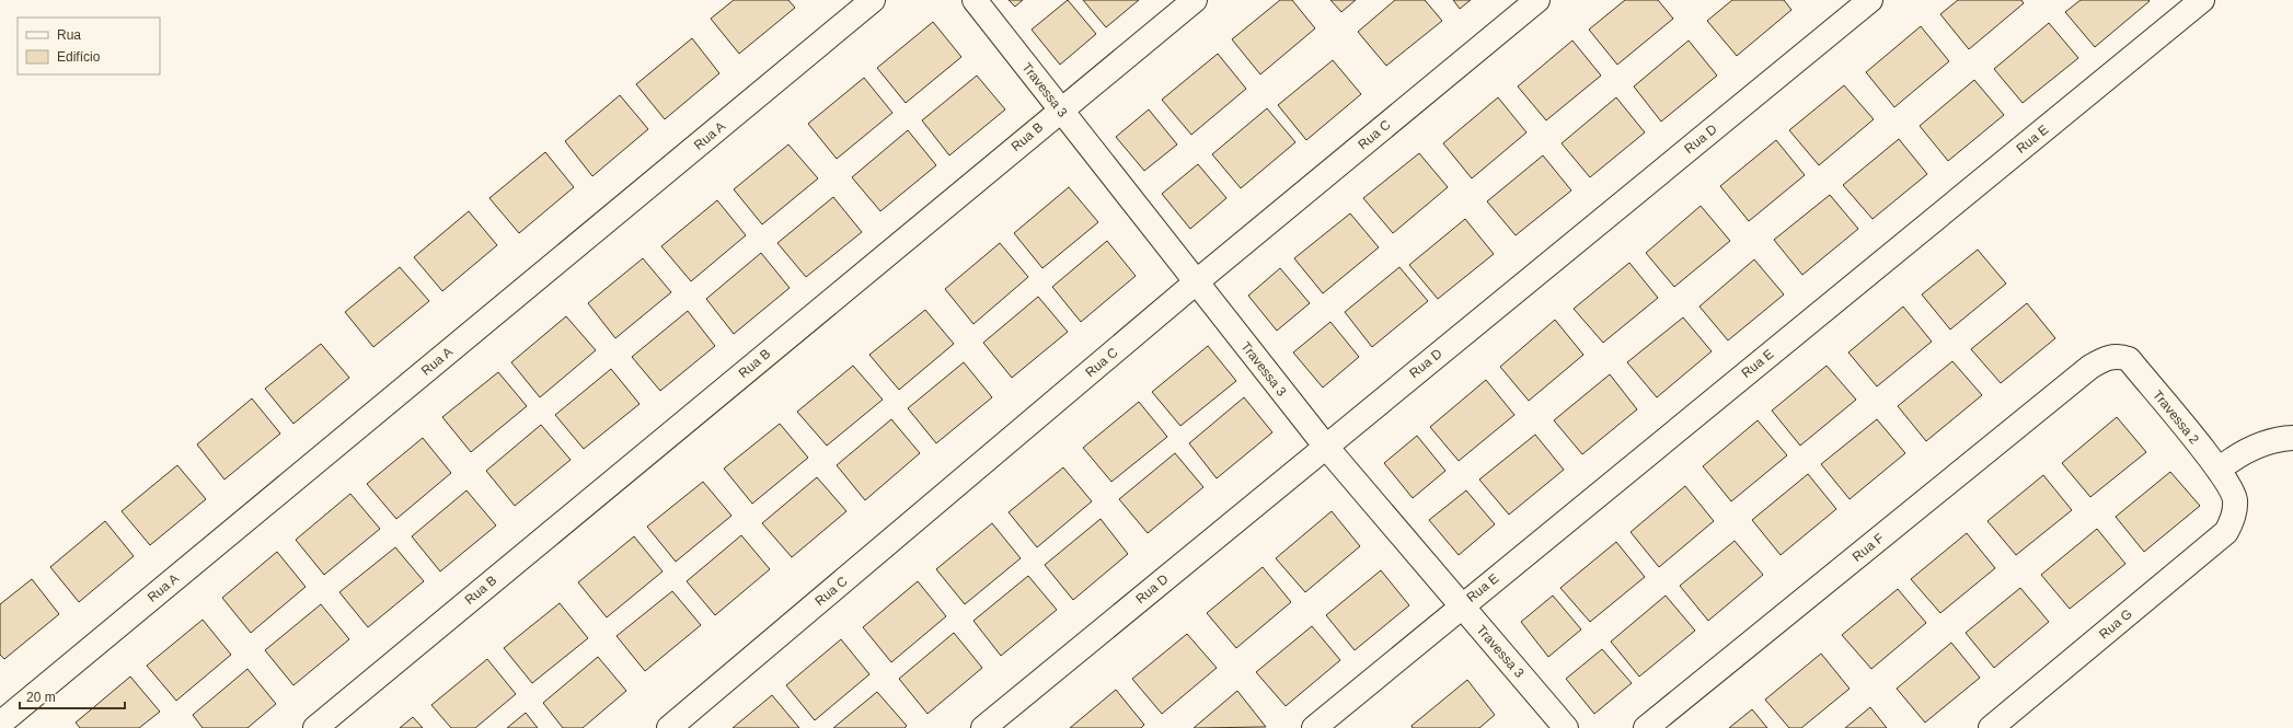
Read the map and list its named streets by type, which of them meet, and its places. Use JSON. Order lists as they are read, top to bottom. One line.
{"streets":{"street":["Travessa 3","Rua C","Rua A","Rua B","Rua D","Rua E","Travessa 2","Rua F","Rua G"]},"crossings":[["Travessa 3","Rua C"],["Travessa 3","Rua B"],["Travessa 3","Rua D"],["Travessa 3","Rua E"],["Travessa 2","Rua F"],["Travessa 2","Rua G"]],"legend":["Rua","Edifício"],"scale_bar":"20 m"}
